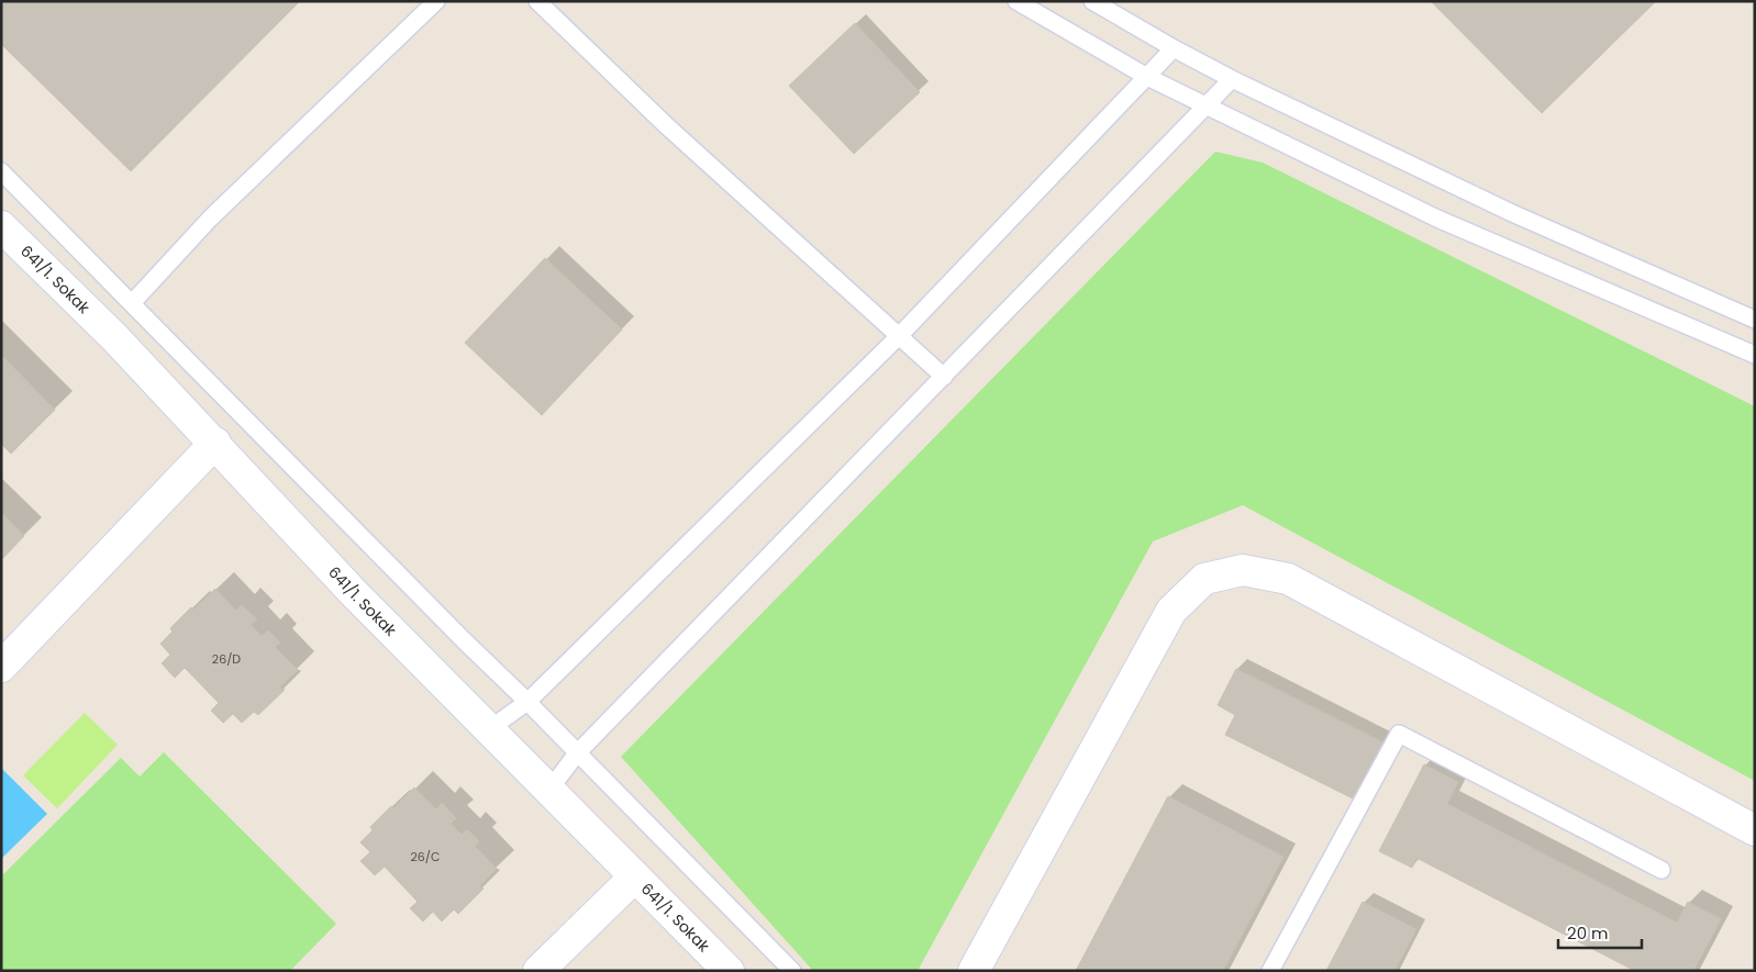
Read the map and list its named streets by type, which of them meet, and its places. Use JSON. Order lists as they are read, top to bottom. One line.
{"streets":{"street":["641/1. Sokak"]},"house_numbers":["26/D","26/C"],"scale_bar":"20 m"}
